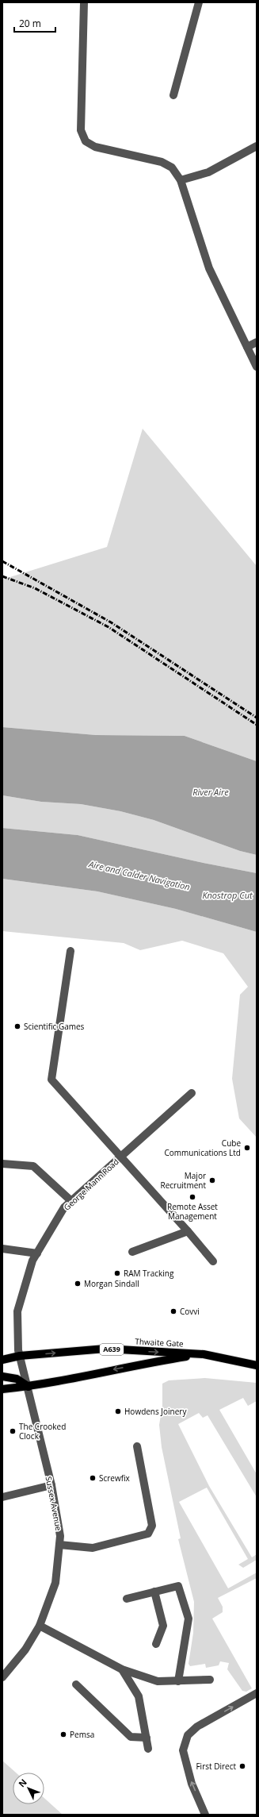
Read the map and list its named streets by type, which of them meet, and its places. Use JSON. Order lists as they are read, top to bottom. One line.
{"streets":{"main road":["Thwaite Gate","A639"],"street":["George Mann Road","Sussex Avenue"]},"crossings":[["George Mann Road","Thwaite Gate"],["George Mann Road","A639"],["George Mann Road","Sussex Avenue"],["Thwaite Gate","A639"],["Thwaite Gate","Sussex Avenue"],["A639","Sussex Avenue"]],"water":["River Aire","Aire and Calder Navigation","Knostrop Cut"],"places":["Scientific Games","Cube Communications Ltd","Major Recruitment","Remote Asset Management","RAM Tracking","Morgan Sindall","Covvi","Howdens Joinery","The Crooked Clock","Screwfix","Pemsa","First Direct"],"scale_bar":"20 m","north":"top left"}
